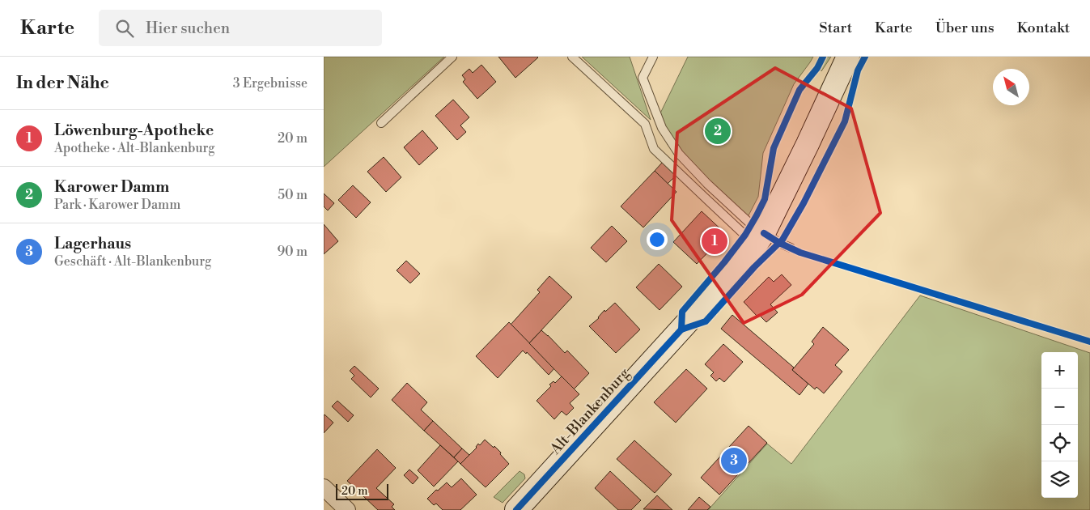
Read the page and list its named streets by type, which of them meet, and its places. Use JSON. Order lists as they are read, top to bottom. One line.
{"streets":{"main road":["Alt-Blankenburg"]},"scale_bar":"20 m","north":"top left","page":{"header":"Karte","search":"Hier suchen","nav":["Start","Karte","Über uns","Kontakt"],"heading":["In der Nähe","3 Ergebnisse"],"list":[{"mark":"1","name":"Löwenburg-Apotheke","note":"Apotheke · Alt-Blankenburg","value":"20 m"},{"mark":"2","name":"Karower Damm","note":"Park · Karower Damm","value":"50 m"},{"mark":"3","name":"Lagerhaus","note":"Geschäft · Alt-Blankenburg","value":"90 m"}],"pins":["2","1","3"],"map_buttons":["+","−"],"scale":"20 m"}}
